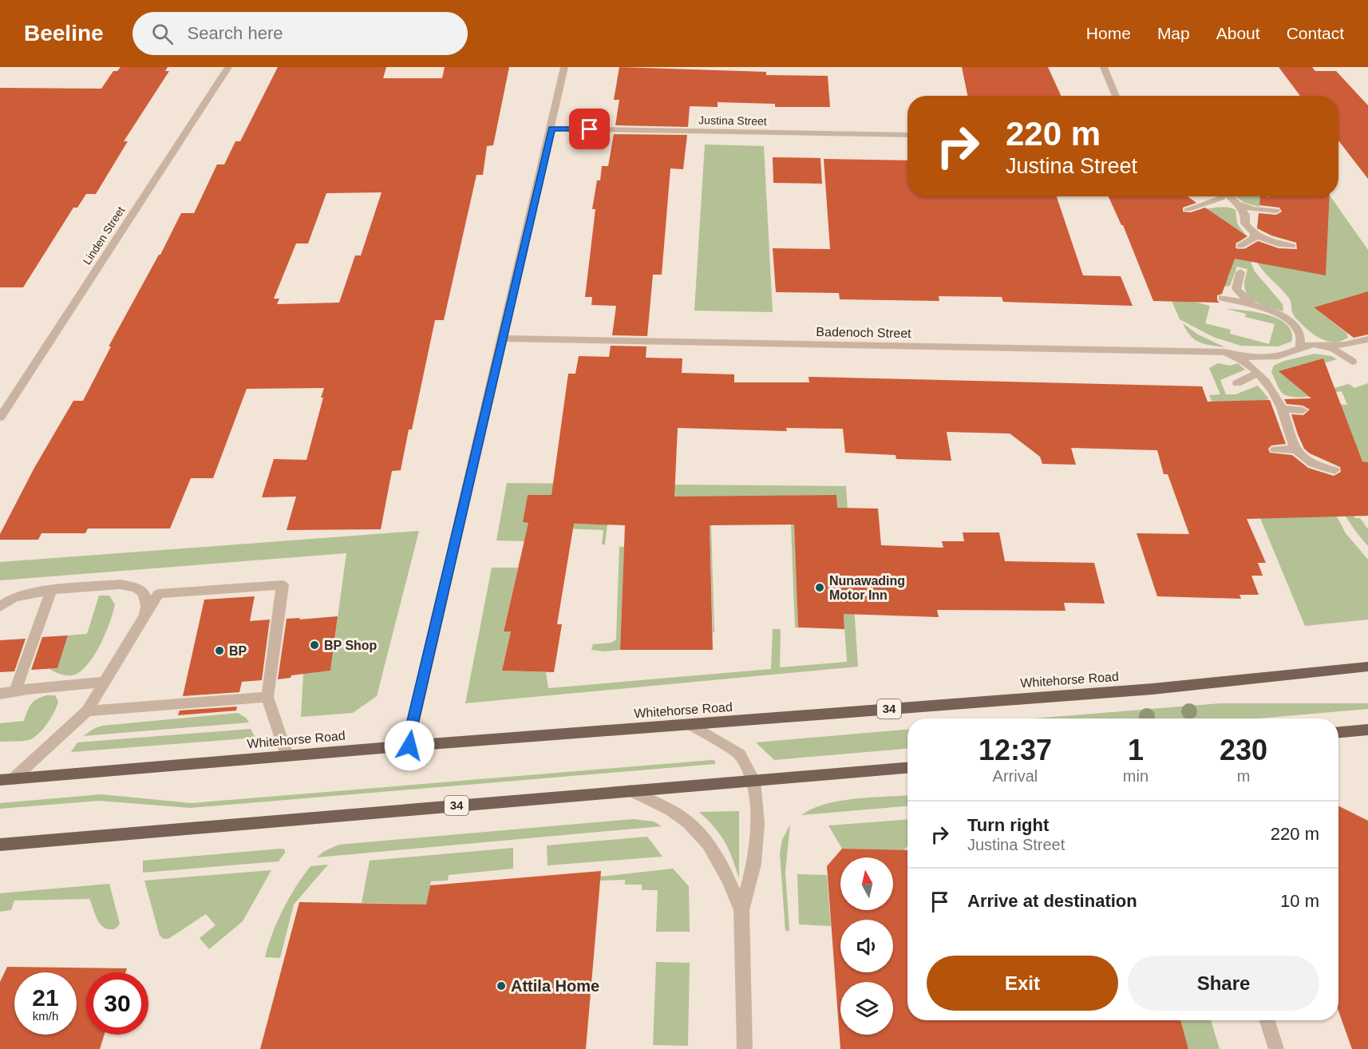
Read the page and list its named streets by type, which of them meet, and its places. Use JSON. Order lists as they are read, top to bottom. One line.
{"streets":{"main road":["Whitehorse Road","34"],"street":["Justina Street","Linden Street","Badenoch Street"]},"places":["Nunawading Motor Inn","BP Shop","BP","Attila Home"],"north":"top","page":{"header":"Beeline","search":"Search here","nav":["Home","Map","About","Contact"],"turn":["220 m","Justina Street"],"eta":["12:37","Arrival","1","min","230","m"],"list":[{"name":"Turn right","note":"Justina Street","value":"220 m"},{"name":"Arrive at destination","value":"10 m"}],"buttons":["Exit","Share"],"speed":"21 km/h","limit":"30"}}
